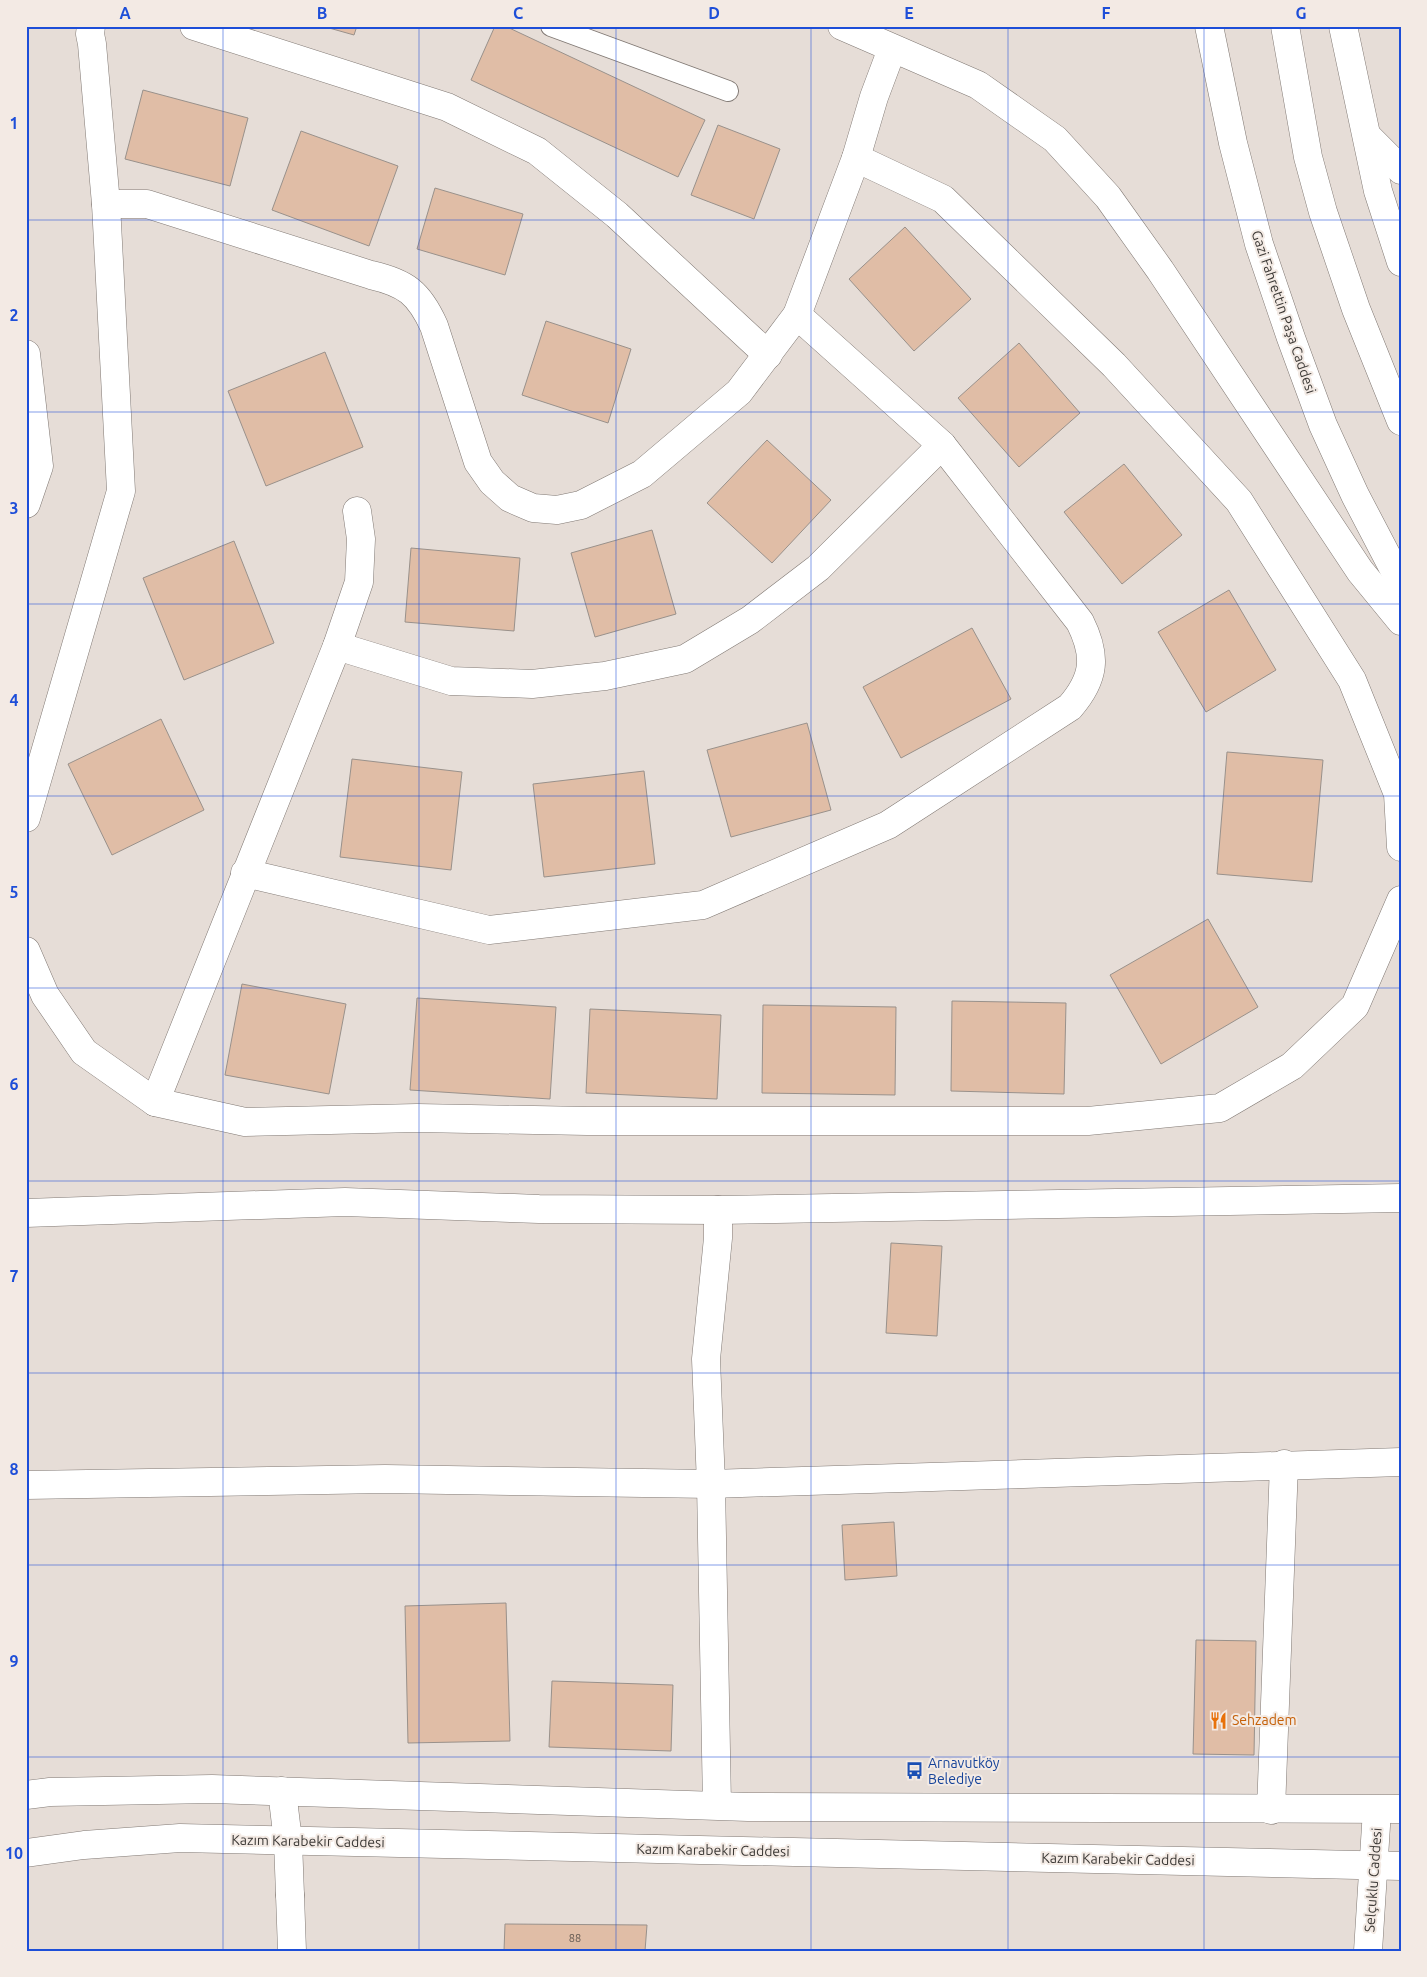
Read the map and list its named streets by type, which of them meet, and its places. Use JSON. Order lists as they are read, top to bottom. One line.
{"streets":{"main road":["Gazi Fahrettin Paşa Caddesi","Kazım Karabekir Caddesi","Selçuklu Caddesi"]},"crossings":[["Kazım Karabekir Caddesi","Selçuklu Caddesi"]],"places":{"restaurant":["Sehzadem"],"bus stop":["Arnavutköy Belediye"]},"house_numbers":["88"],"grid":{"columns":["A","B","C","D","E","F","G"],"rows":["1","2","3","4","5","6","7","8","9","10"]}}
